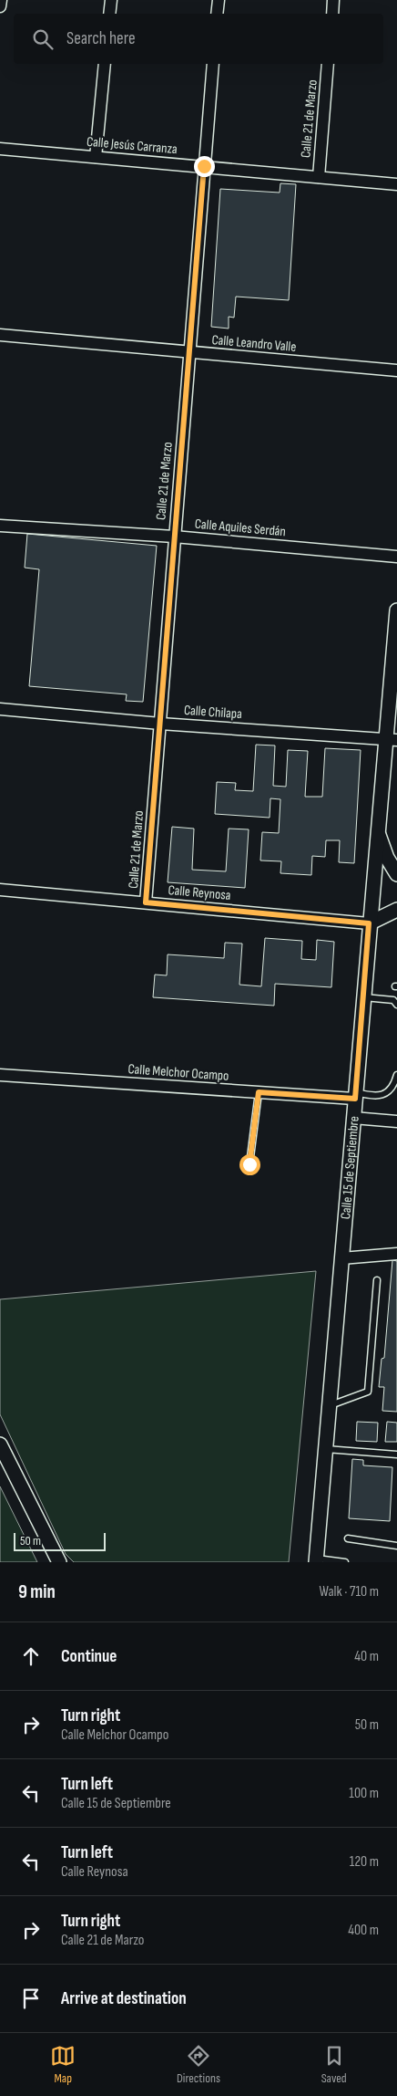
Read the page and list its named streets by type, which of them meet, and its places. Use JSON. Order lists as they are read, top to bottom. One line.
{"streets":{"street":["Calle 21 de Marzo","Calle Jesús Carranza","Calle Leandro Valle","Calle Aquiles Serdán","Calle Chilapa","Calle Reynosa","Calle Melchor Ocampo","Calle 15 de Septiembre"]},"crossings":[["Calle 21 de Marzo","Calle Jesús Carranza"],["Calle 21 de Marzo","Calle Leandro Valle"],["Calle 21 de Marzo","Calle Aquiles Serdán"],["Calle 21 de Marzo","Calle Chilapa"],["Calle 21 de Marzo","Calle Reynosa"],["Calle Chilapa","Calle 15 de Septiembre"],["Calle Reynosa","Calle 15 de Septiembre"],["Calle Melchor Ocampo","Calle 15 de Septiembre"]],"scale_bar":"50 m","page":{"search":"Search here","scale":"50 m","heading":["9 min","Walk · 710 m"],"list":[["Continue","40 m"],["Turn right","Calle Melchor Ocampo","50 m"],["Turn left","Calle 15 de Septiembre","100 m"],["Turn left","Calle Reynosa","120 m"],["Turn right","Calle 21 de Marzo","400 m"],"Arrive at destination"],"nav":["Map","Directions","Saved"]}}
